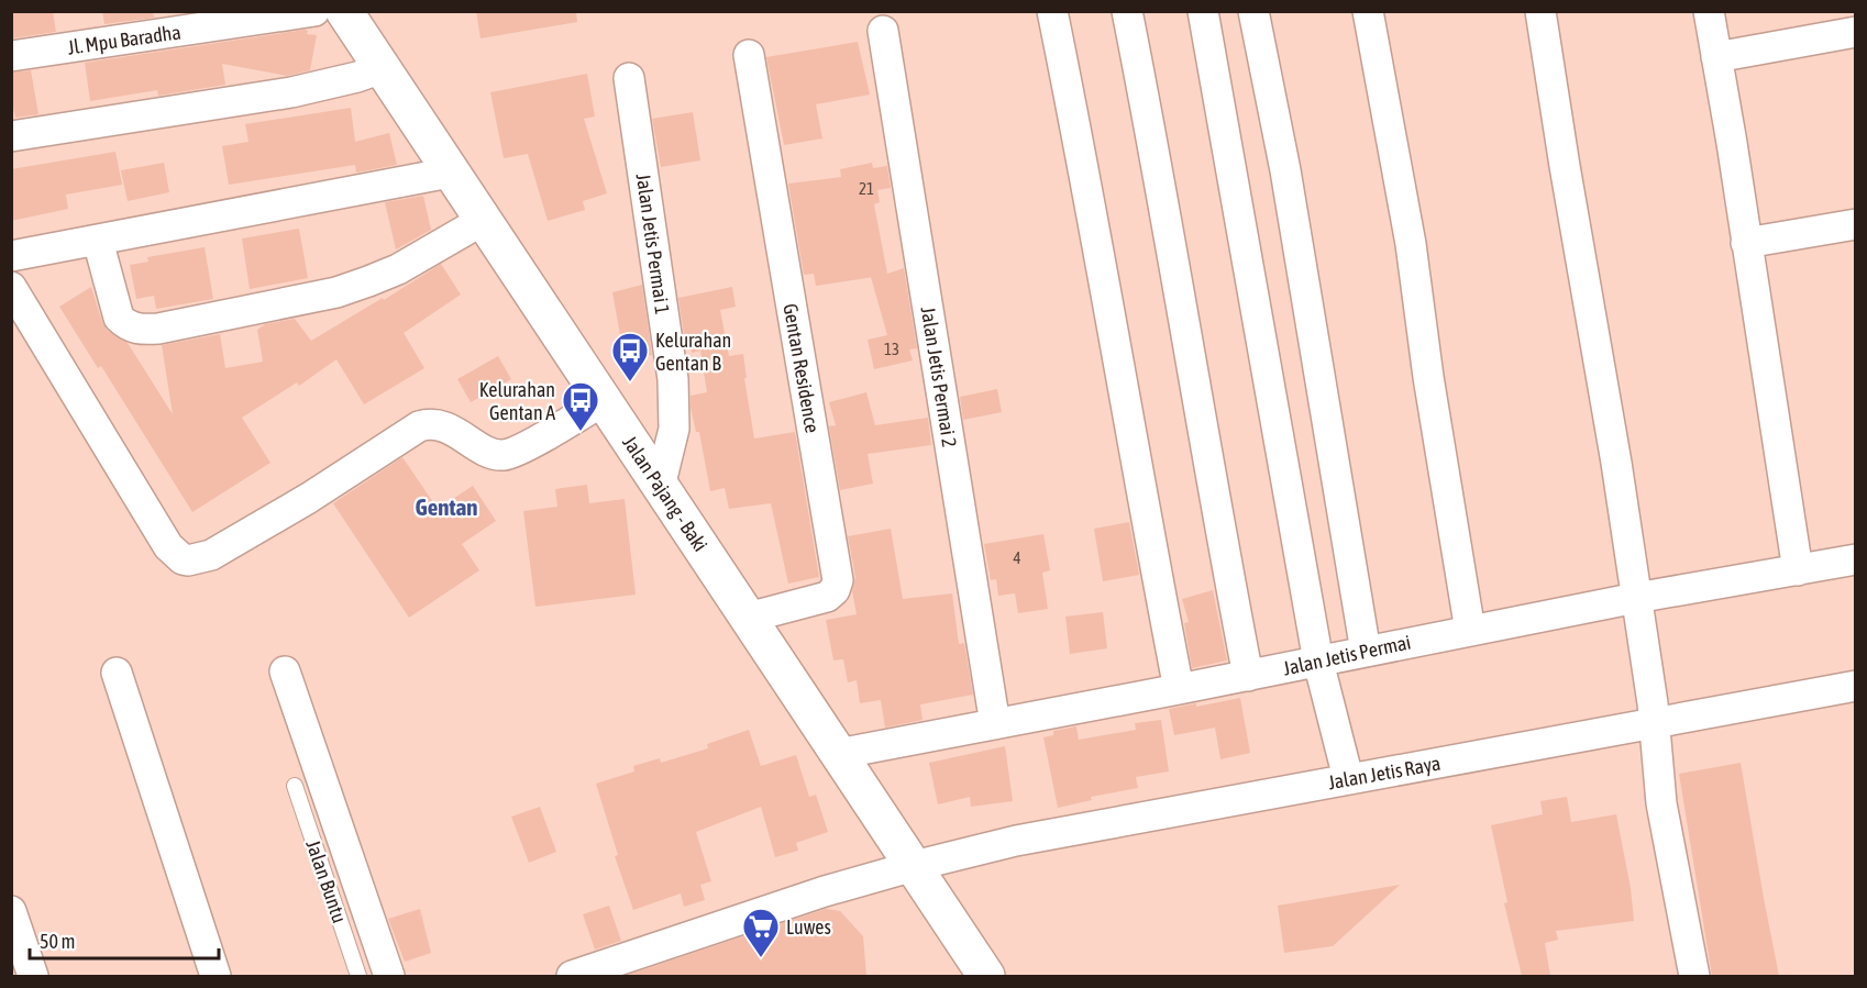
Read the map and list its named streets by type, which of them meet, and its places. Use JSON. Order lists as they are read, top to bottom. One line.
{"streets":{"main road":["Jalan Pajang - Baki"],"street":["Jl. Mpu Baradha","Jalan Jetis Permai 1","Gentan Residence","Jalan Jetis Permai 2","Jalan Jetis Permai","Jalan Jetis Raya"],"lane":["Jalan Buntu"]},"crossings":[["Jalan Jetis Permai 1","Jalan Pajang - Baki"],["Gentan Residence","Jalan Pajang - Baki"],["Jalan Jetis Permai 2","Jalan Jetis Permai"],["Jalan Pajang - Baki","Jalan Jetis Permai"],["Jalan Pajang - Baki","Jalan Jetis Raya"]],"districts":["Gentan"],"places":{"bus stop":["Kelurahan Gentan B","Kelurahan Gentan A"],"supermarket":["Luwes"]},"house_numbers":["21","13","4"],"scale_bar":"50 m"}
